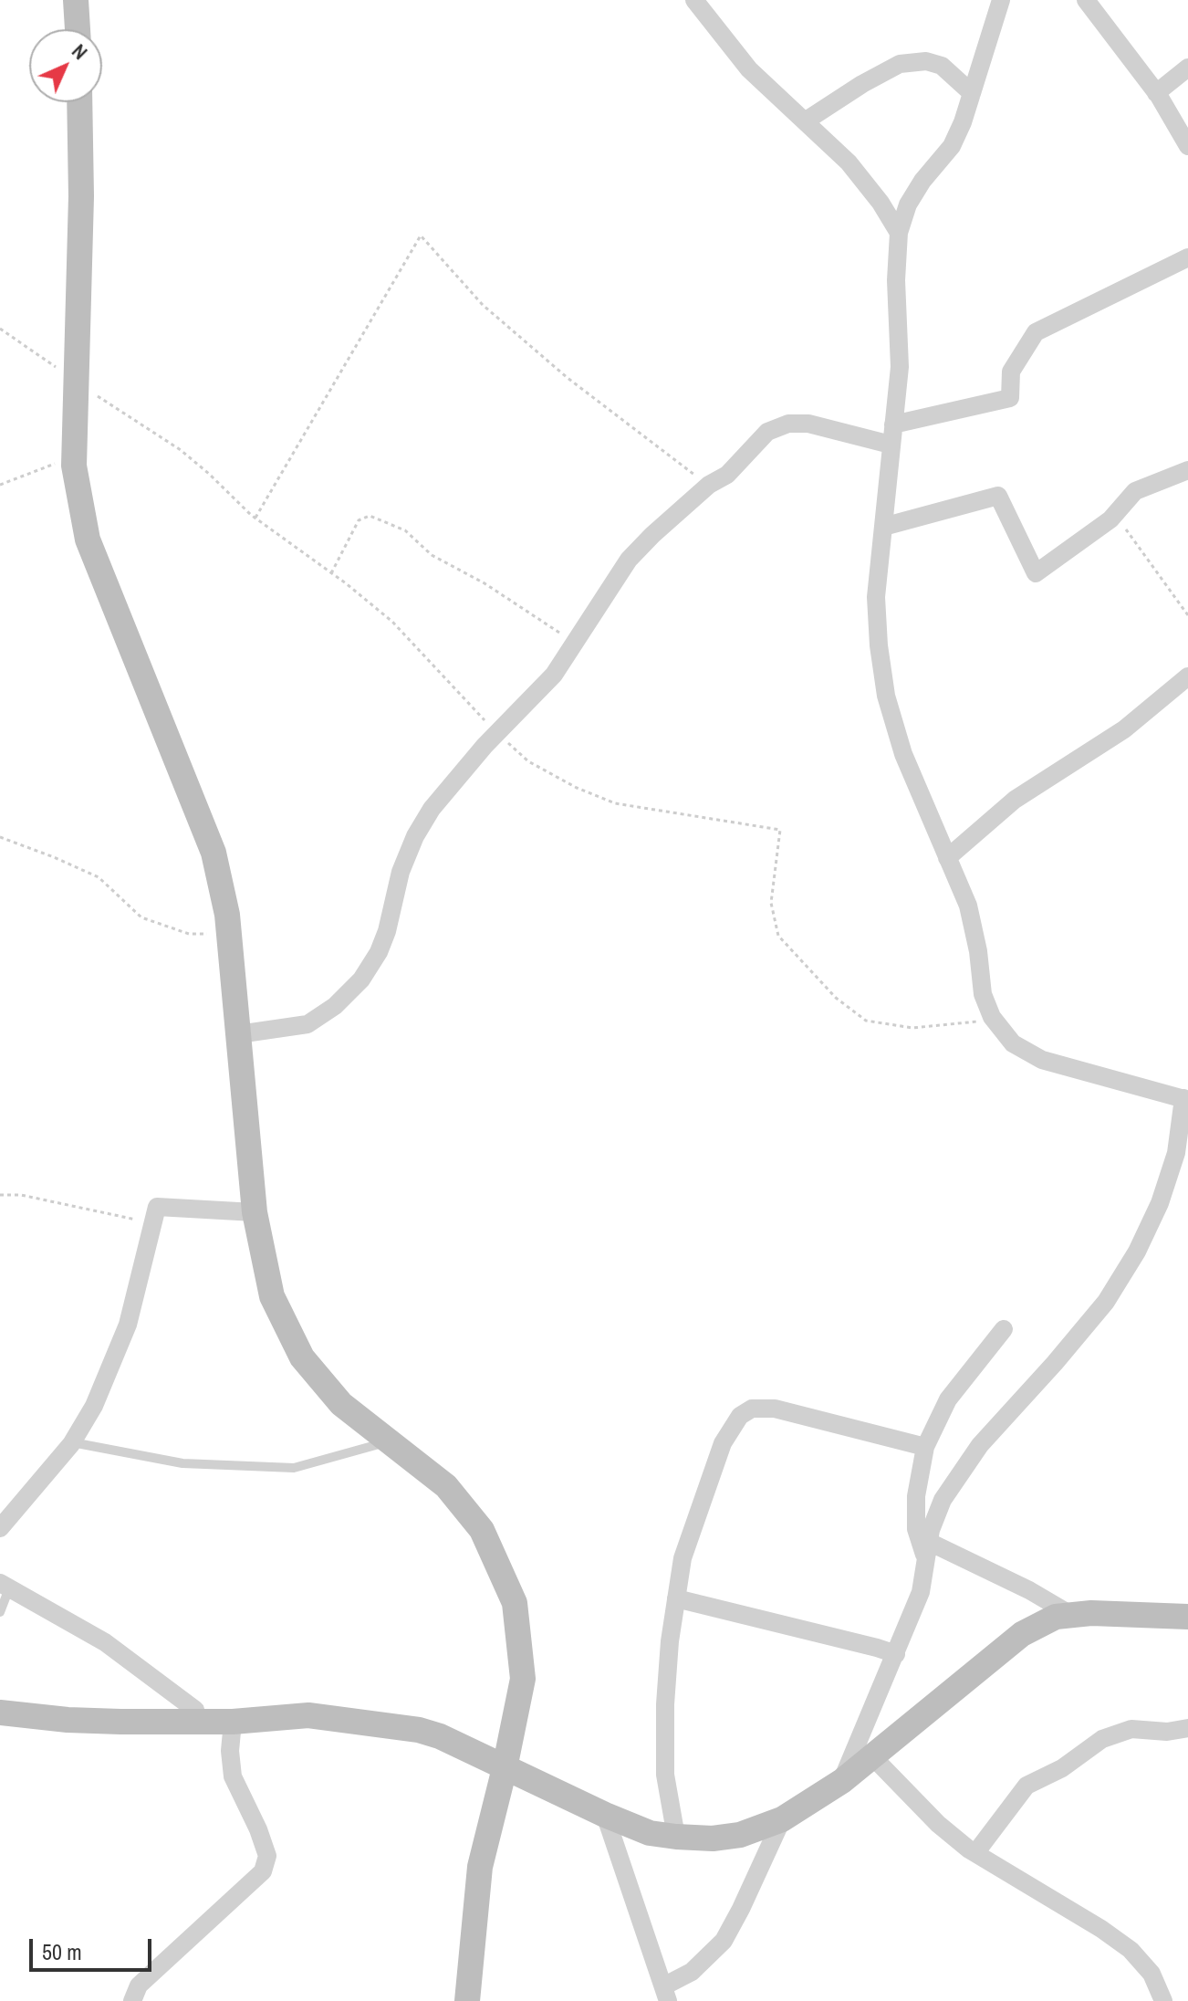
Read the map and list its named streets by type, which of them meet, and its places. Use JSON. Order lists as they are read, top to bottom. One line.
{"scale_bar":"50 m","north":"top right"}
